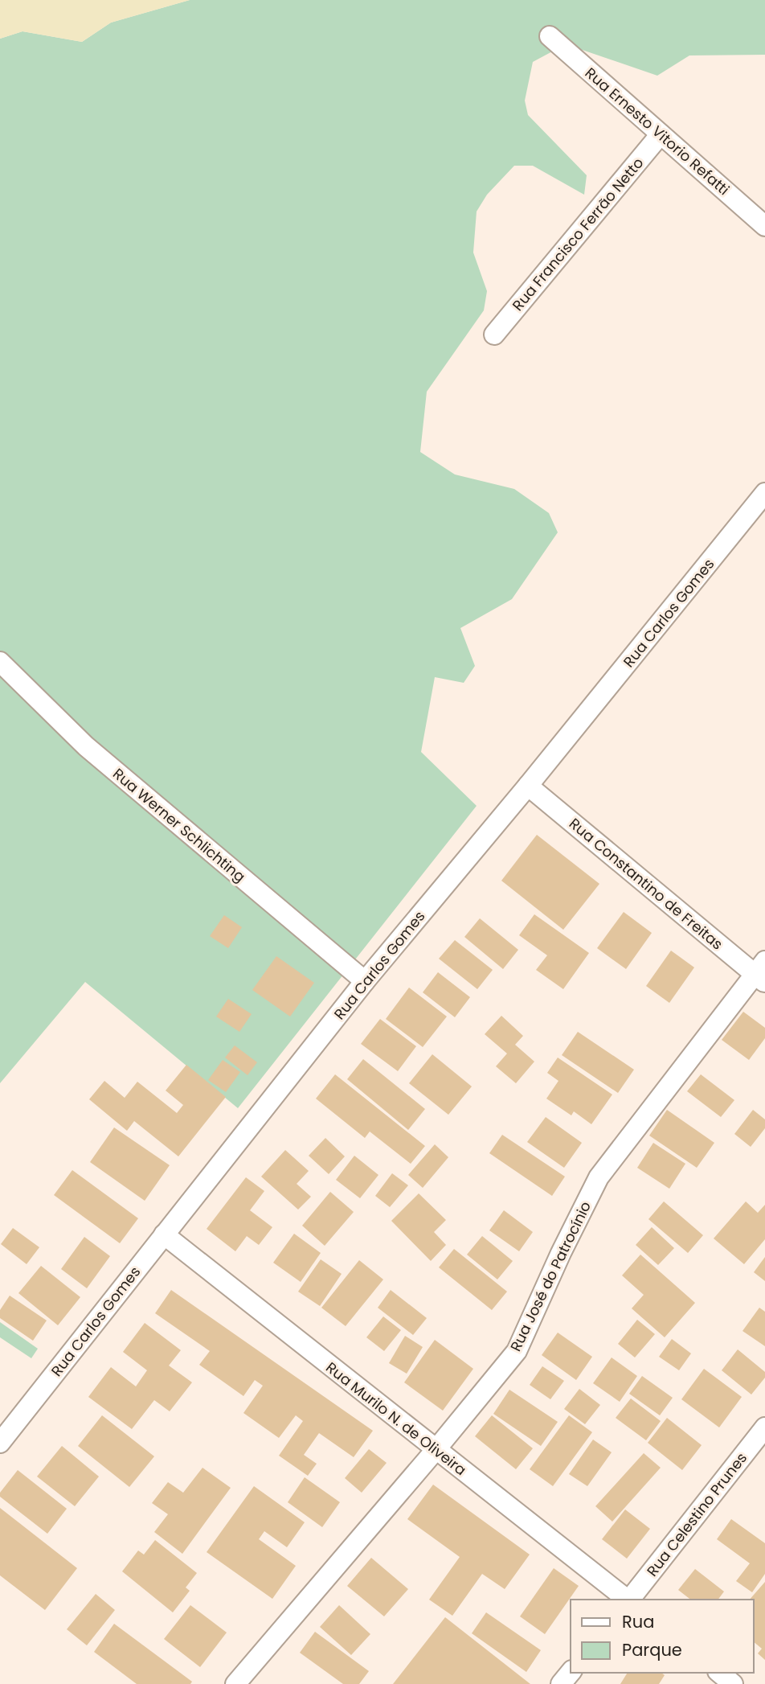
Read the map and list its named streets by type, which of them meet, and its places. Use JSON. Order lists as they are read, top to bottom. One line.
{"streets":{"street":["Rua Ernesto Vitorio Refatti","Rua Francisco Ferrão Netto","Rua Carlos Gomes","Rua Werner Schlichting","Rua Constantino de Freitas","Rua José do Patrocínio","Rua Murilo N. de Oliveira","Rua Celestino Prunes"]},"crossings":[["Rua Ernesto Vitorio Refatti","Rua Francisco Ferrão Netto"],["Rua Carlos Gomes","Rua Werner Schlichting"],["Rua Carlos Gomes","Rua Constantino de Freitas"],["Rua Carlos Gomes","Rua Murilo N. de Oliveira"],["Rua Constantino de Freitas","Rua José do Patrocínio"],["Rua José do Patrocínio","Rua Murilo N. de Oliveira"]],"legend":["Rua","Parque"]}
